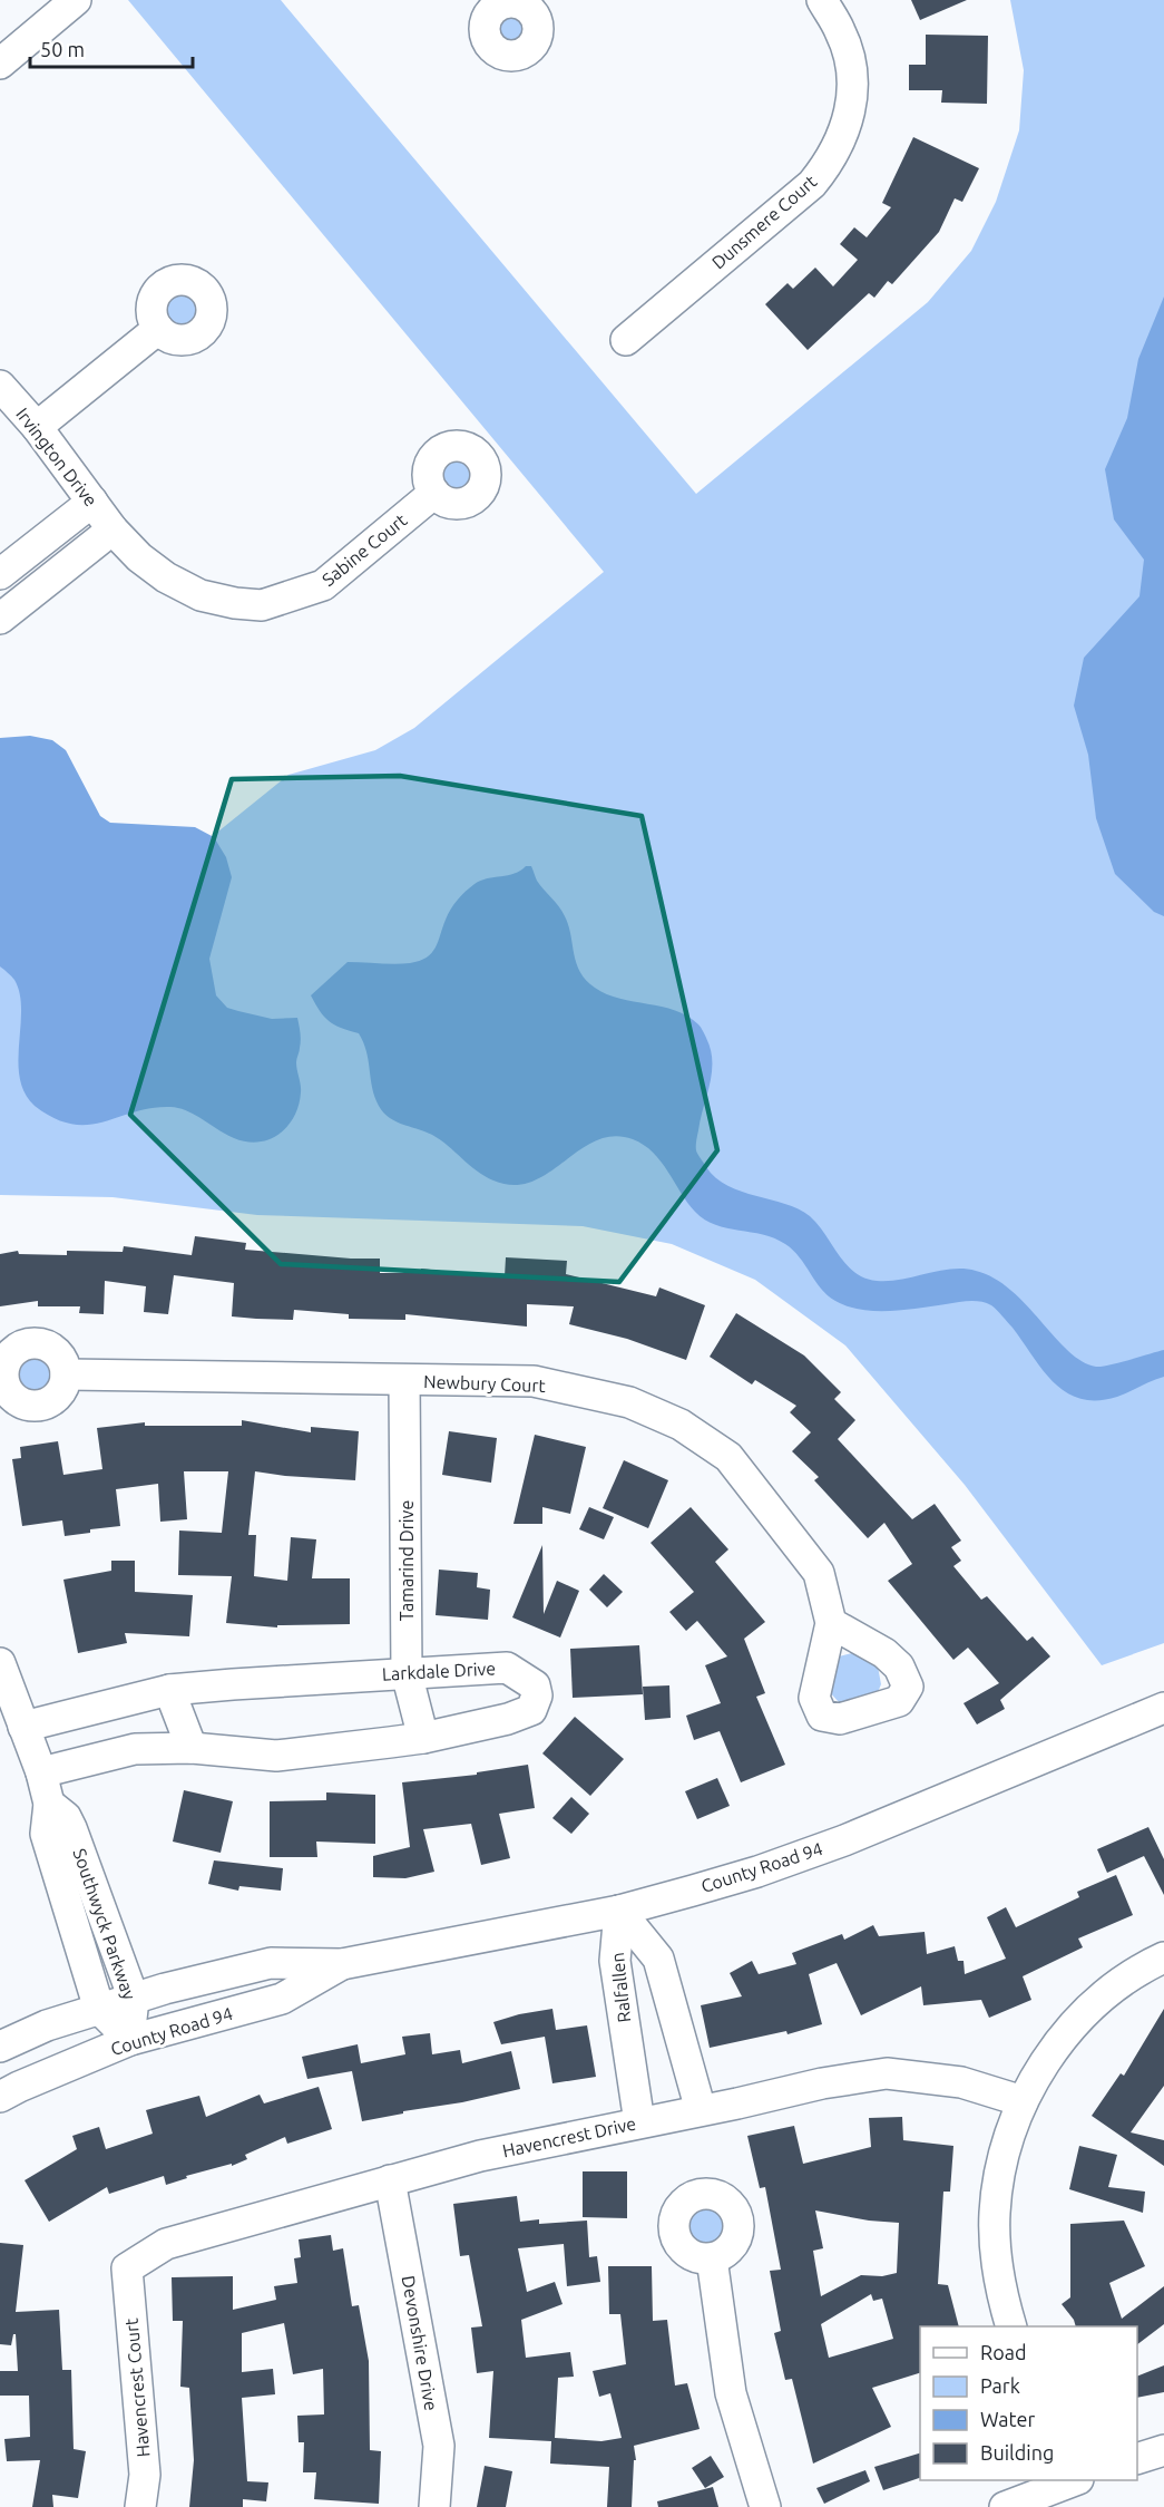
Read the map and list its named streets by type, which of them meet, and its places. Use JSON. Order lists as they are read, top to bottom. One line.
{"streets":{"street":["Dunsmere Court","Irvington Drive","Sabine Court","Newbury Court","Tamarind Drive","Larkdale Drive","County Road 94","Southwyck Parkway","Ralfallen","Havencrest Drive","Devonshire Drive","Havencrest Court"]},"crossings":[["Irvington Drive","Sabine Court"],["Newbury Court","Tamarind Drive"],["Tamarind Drive","Larkdale Drive"],["Larkdale Drive","Southwyck Parkway"],["County Road 94","Southwyck Parkway"],["County Road 94","Ralfallen"],["Ralfallen","Havencrest Drive"],["Havencrest Drive","Devonshire Drive"],["Havencrest Drive","Havencrest Court"]],"legend":["Road","Park","Water","Building"],"scale_bar":"50 m"}
